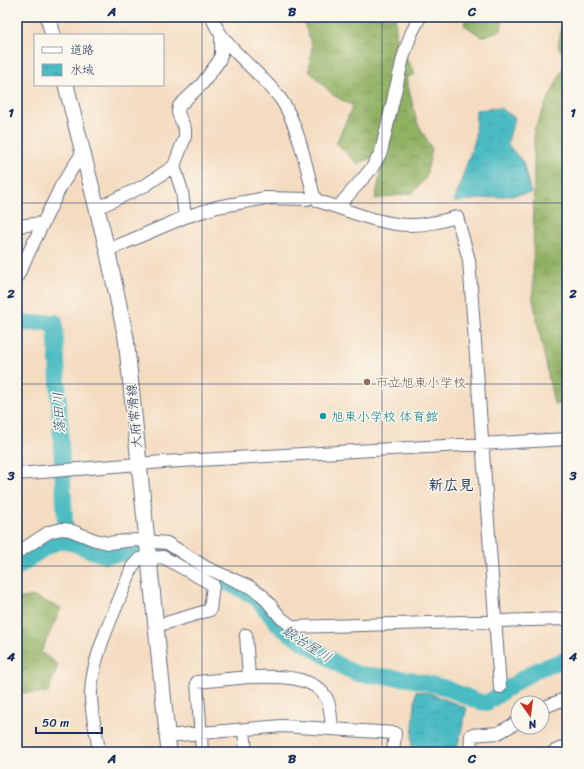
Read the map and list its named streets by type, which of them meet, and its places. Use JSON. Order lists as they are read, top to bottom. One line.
{"streets":{"main road":["大府常滑線"]},"districts":["新広見"],"water":["落田川","鍛治屋川"],"places":["市立旭東小学校","旭東小学校 体育館"],"legend":["道路","水域"],"scale_bar":"50 m","north":"bottom","grid":{"columns":["A","B","C"],"rows":["1","2","3","4"]}}
